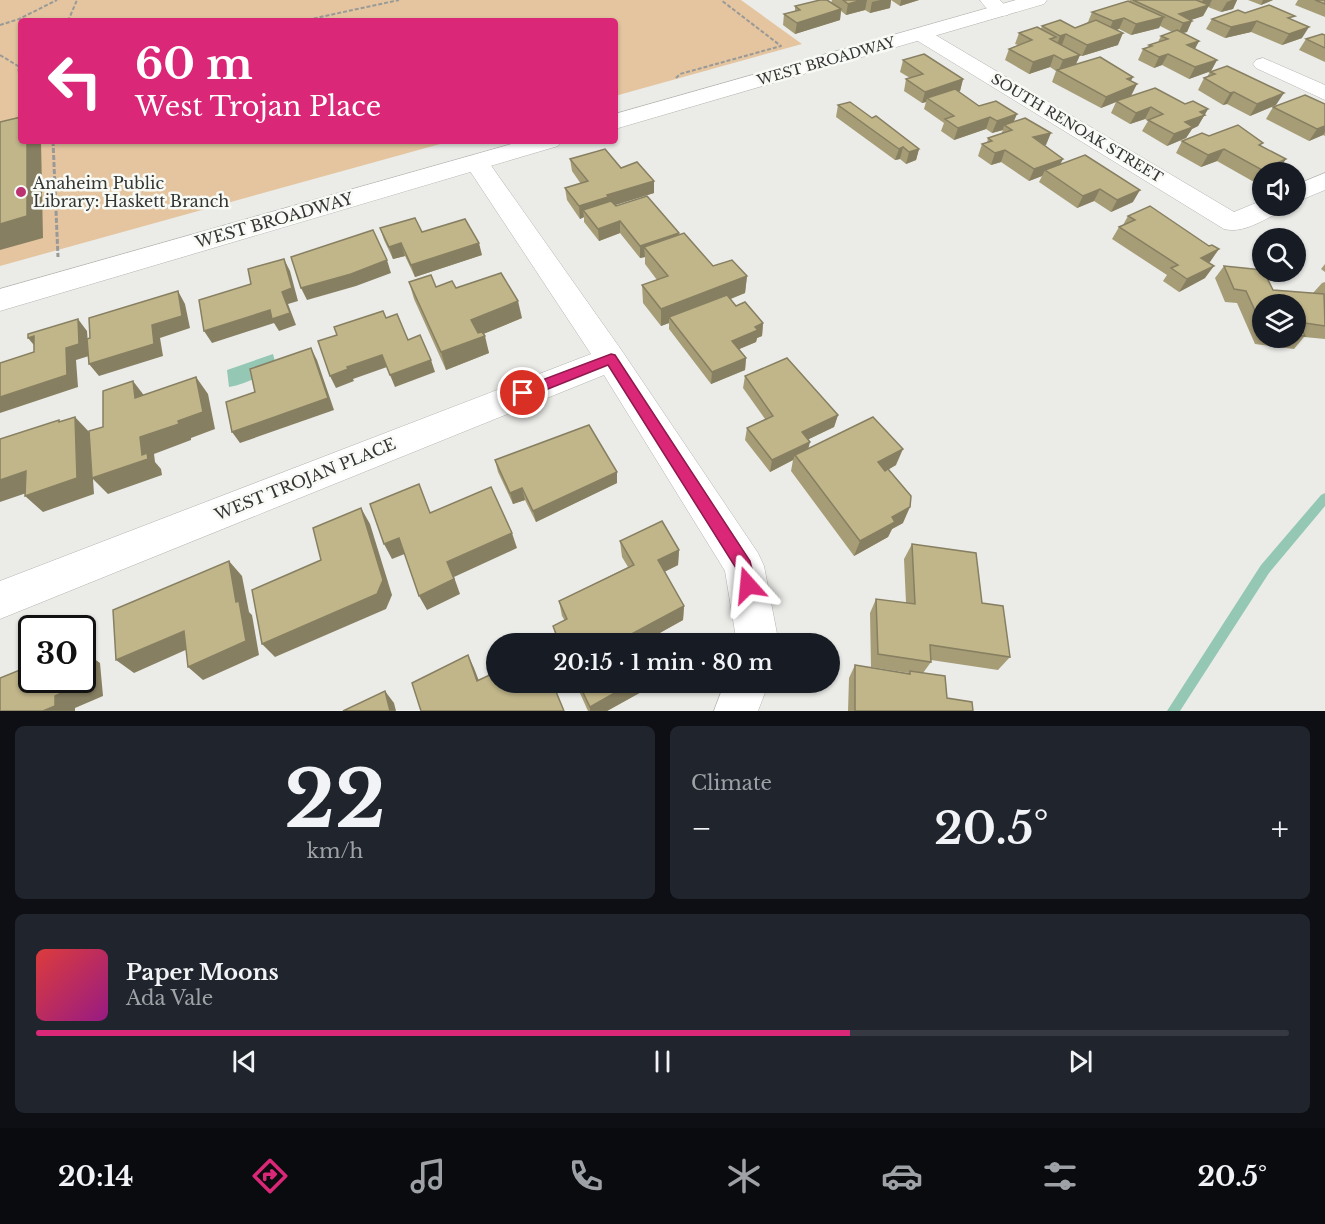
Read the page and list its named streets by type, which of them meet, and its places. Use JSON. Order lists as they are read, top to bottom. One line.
{"streets":{"main road":["WEST BROADWAY"],"street":["SOUTH RENOAK STREET","WEST TROJAN PLACE"]},"crossings":[["WEST BROADWAY","SOUTH RENOAK STREET"]],"places":["Anaheim Public Library: Haskett Branch"],"page":{"turn":["60 m","West Trojan Place"],"limit":"30","trip":"20:15 · 1 min · 80 m","tile":[["22","km/h"],"Climate"],"heat":["−","20.5°","+"],"song":["Paper Moons","Ada Vale"],"tabs":["20:14","20.5°"]}}
